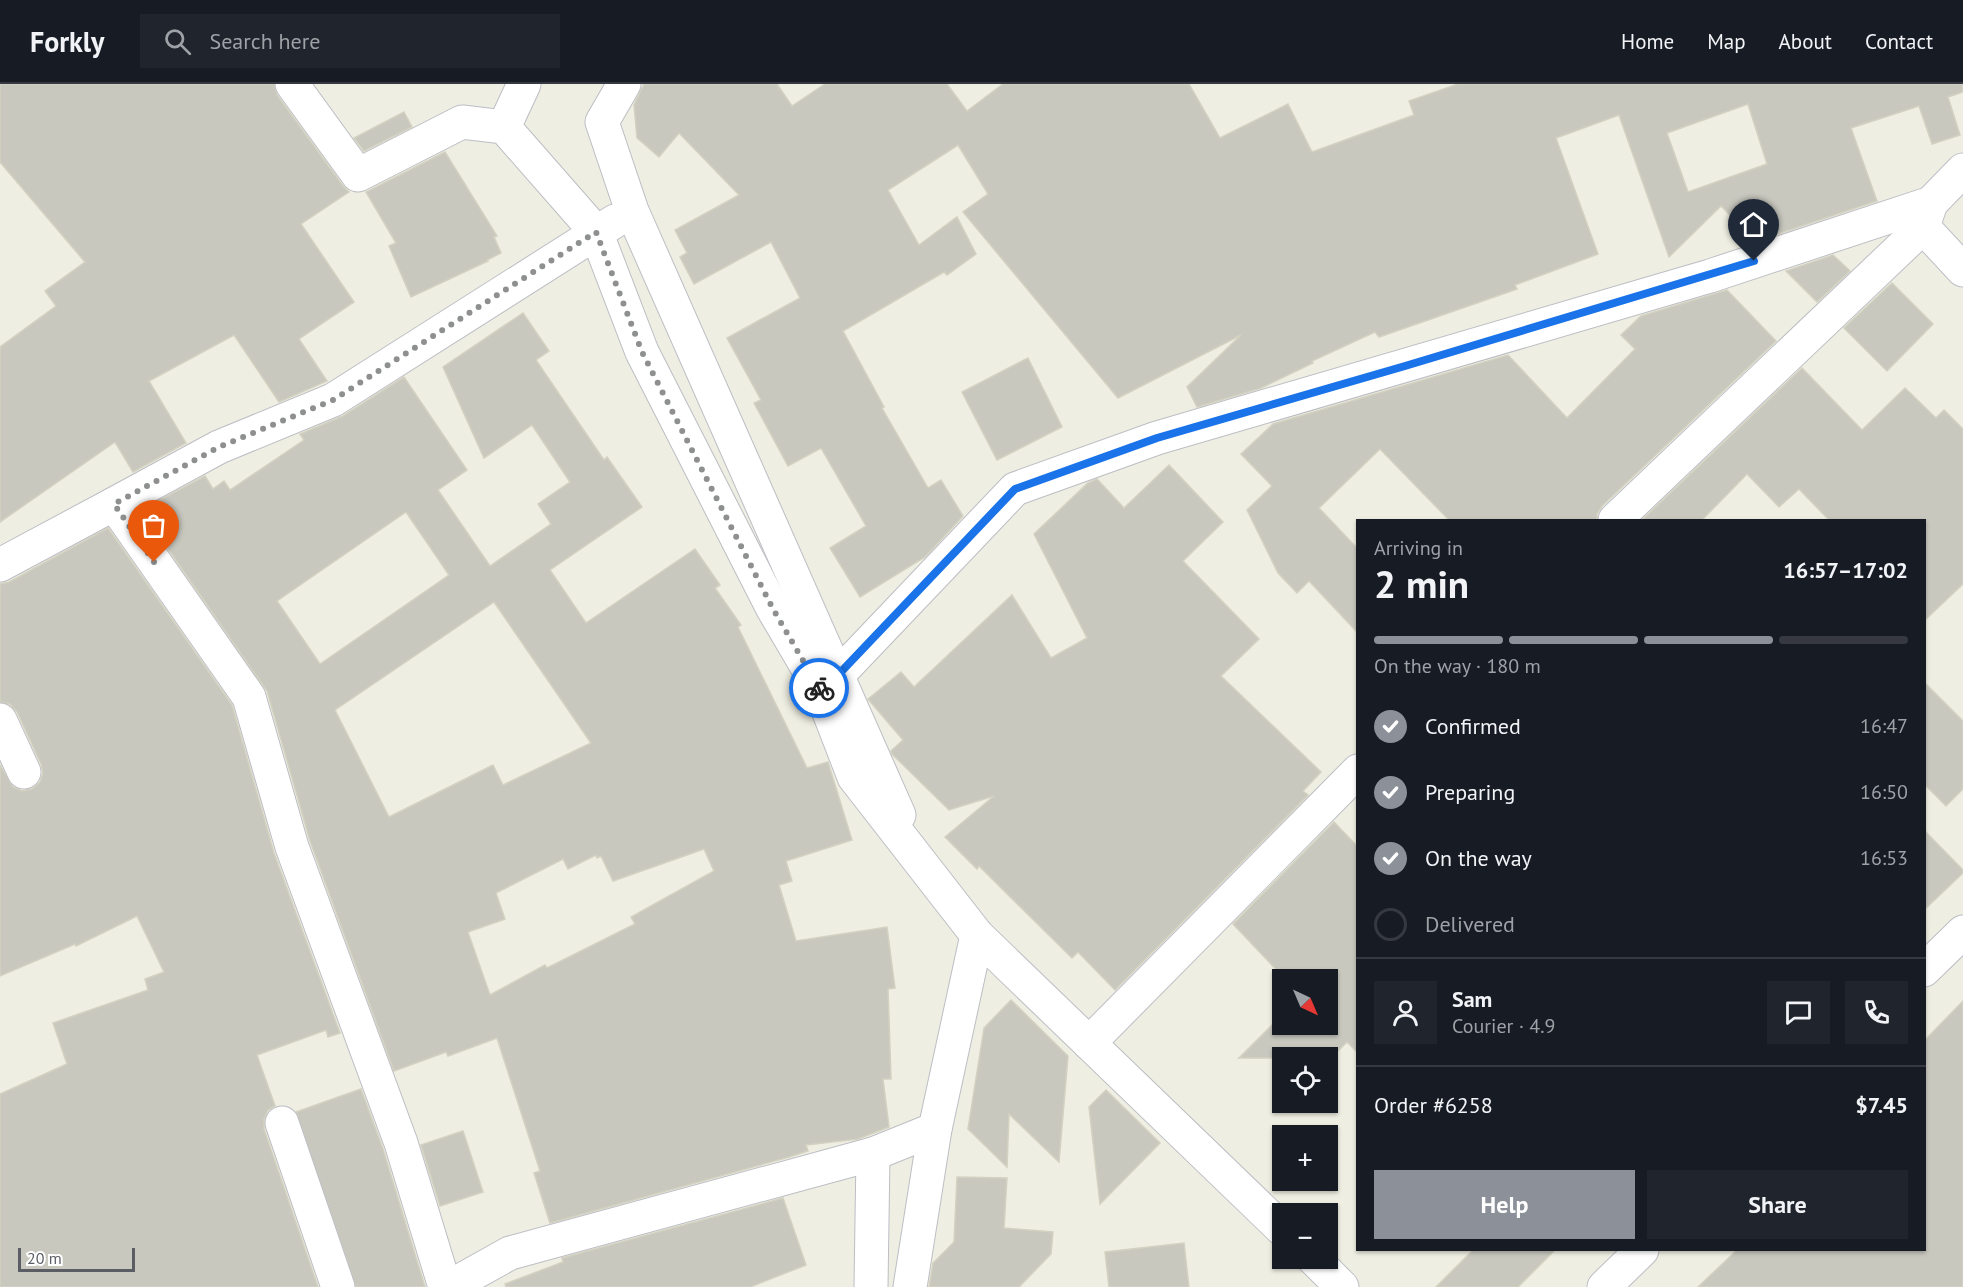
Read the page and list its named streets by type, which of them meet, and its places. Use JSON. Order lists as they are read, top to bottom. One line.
{"scale_bar":"20 m","north":"bottom right","page":{"header":"Forkly","search":"Search here","nav":["Home","Map","About","Contact"],"heading":["2 min","Arriving in","16:57–17:02"],"panel":["Sam","Courier · 4.9","Order #6258","$7.45"],"bar":"On the way · 180 m","list":[["Confirmed","16:47"],["Preparing","16:50"],["On the way","16:53"],"Delivered"],"map_buttons":["+","−"],"buttons":["Help","Share"],"scale":"20 m"}}
